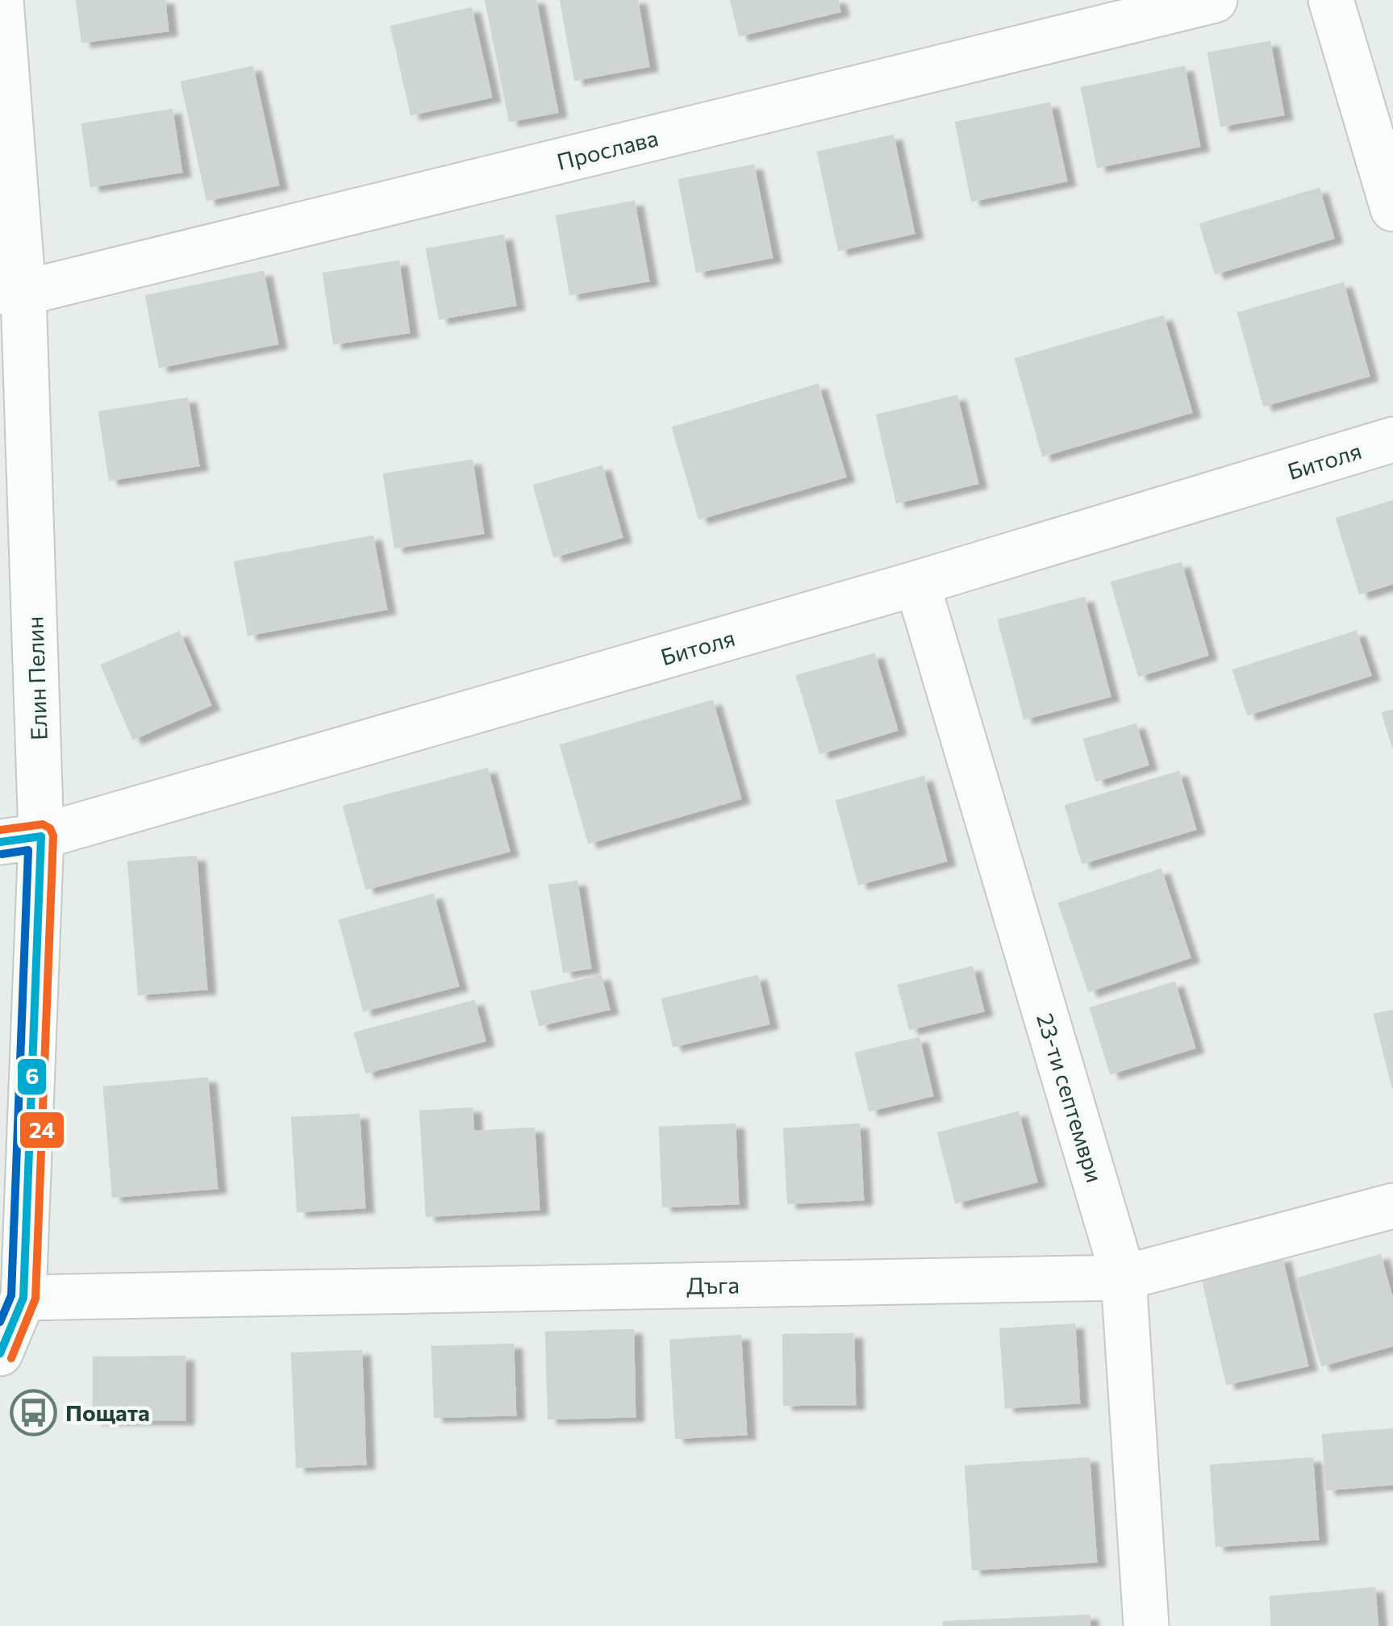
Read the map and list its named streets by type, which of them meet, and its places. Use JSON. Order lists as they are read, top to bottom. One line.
{"streets":{"street":["Прослава","Битоля","Елин Пелин","23-ти септември","Дъга"]},"crossings":[["Прослава","Елин Пелин"],["Битоля","Елин Пелин"],["Битоля","23-ти септември"],["Елин Пелин","Дъга"],["23-ти септември","Дъга"]],"places":{"bus stop":["Пощата"]},"lines":["transit line 24","transit line 6"]}
